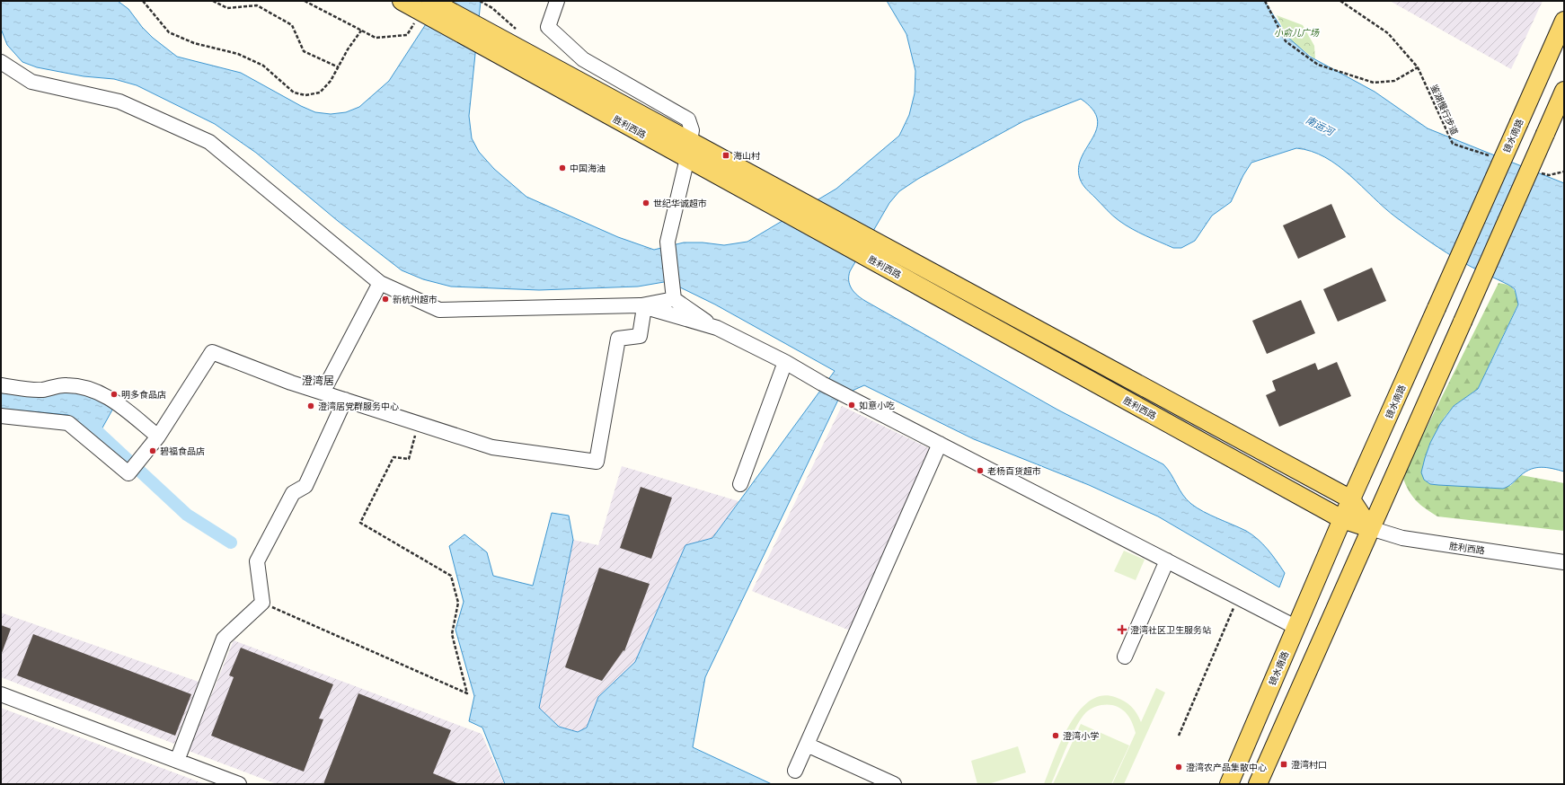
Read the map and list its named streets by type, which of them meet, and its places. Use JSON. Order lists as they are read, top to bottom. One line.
{"streets":{"main road":["胜利西路","镜水南路"],"path":["鉴湖慢行步道"]},"crossings":[["胜利西路","镜水南路"]],"districts":["澄湾居"],"water":["南运河"],"parks":["小俞儿广场"],"places":{"transit":["海山村","澄湾村口"],"other":["中国海油","世纪华诚超市","新杭州超市","明多食品店","如意小吃","澄湾居党群服务中心","碧福食品店","老杨百货超市","澄湾小学","澄湾农产品集散中心"],"health":["澄湾社区卫生服务站"]}}
